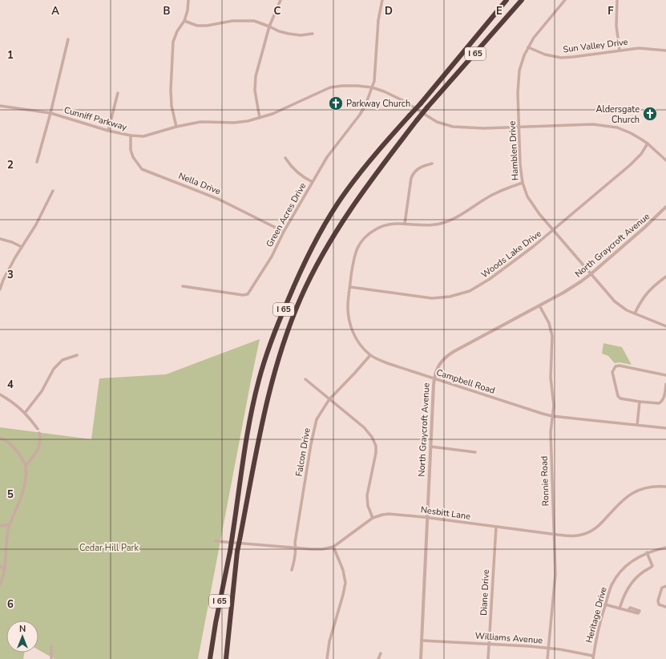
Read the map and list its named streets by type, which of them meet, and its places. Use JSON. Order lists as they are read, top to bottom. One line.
{"streets":{"highway":["I 65"],"street":["Sun Valley Drive","Cunniff Parkway","Hamblen Drive","Nella Drive","Green Acres Drive","North Graycroft Avenue","Woods Lake Drive","Campbell Road","Falcon Drive","Ronnie Road","Nesbitt Lane","Diane Drive","Heritage Drive","Williams Avenue"]},"crossings":[["Sun Valley Drive","Hamblen Drive"],["Cunniff Parkway","Hamblen Drive"],["Cunniff Parkway","Nella Drive"],["Cunniff Parkway","Green Acres Drive"],["Cunniff Parkway","Woods Lake Drive"],["Hamblen Drive","North Graycroft Avenue"],["Hamblen Drive","Woods Lake Drive"],["Nella Drive","Green Acres Drive"],["North Graycroft Avenue","Campbell Road"],["North Graycroft Avenue","Ronnie Road"],["North Graycroft Avenue","Nesbitt Lane"],["North Graycroft Avenue","Williams Avenue"],["Woods Lake Drive","Campbell Road"],["Campbell Road","Falcon Drive"],["Campbell Road","Ronnie Road"],["Falcon Drive","Nesbitt Lane"],["Ronnie Road","Nesbitt Lane"],["Ronnie Road","Williams Avenue"],["Nesbitt Lane","Diane Drive"],["Diane Drive","Williams Avenue"],["Heritage Drive","Williams Avenue"]],"parks":["Cedar Hill Park"],"places":{"church":["Parkway Church","Aldersgate Church"]},"north":"top","grid":{"columns":["A","B","C","D","E","F"],"rows":["1","2","3","4","5","6"]}}
